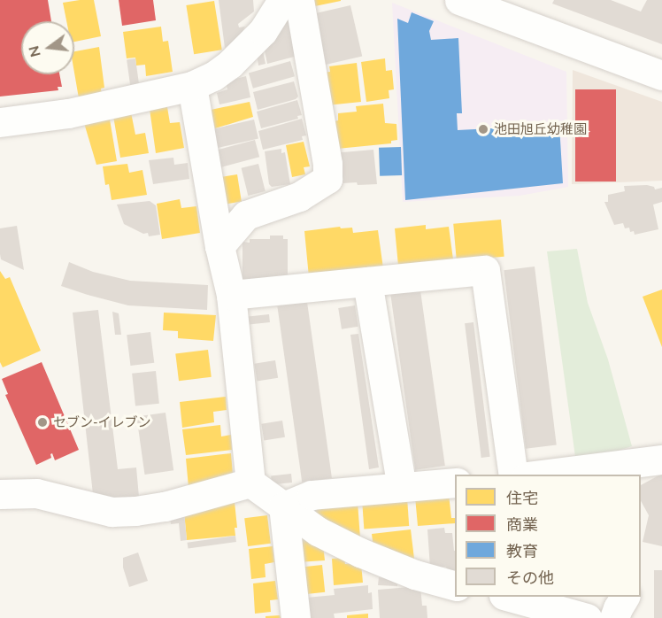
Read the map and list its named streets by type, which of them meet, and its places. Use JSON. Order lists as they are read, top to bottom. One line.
{"places":["池田旭丘幼稚園","セブン-イレブン"],"legend":["住宅","商業","教育","その他"],"north":"left"}
